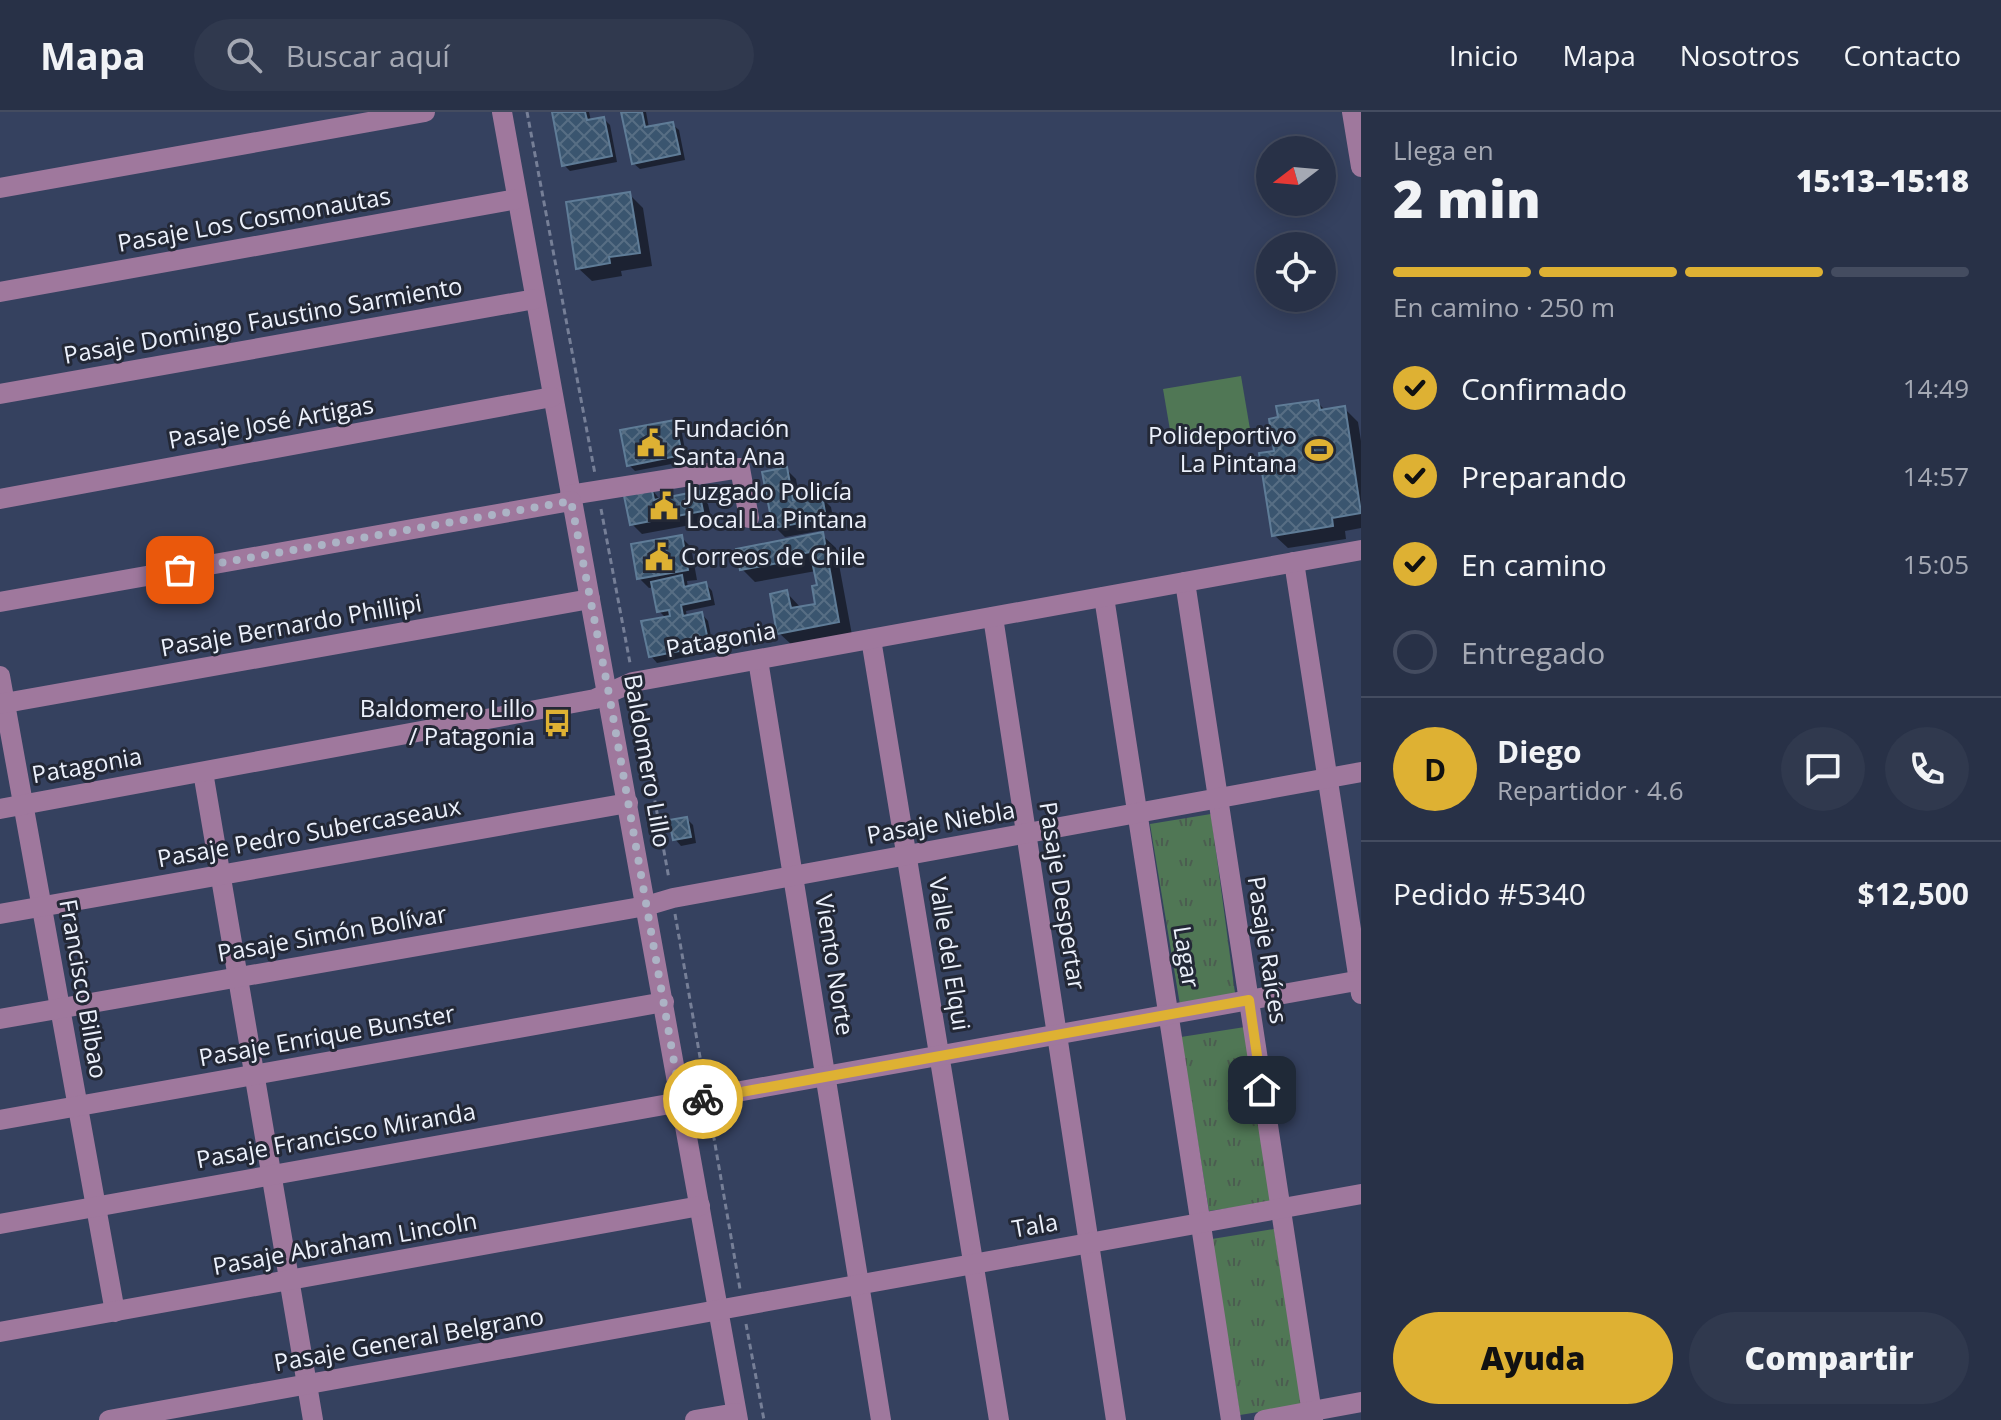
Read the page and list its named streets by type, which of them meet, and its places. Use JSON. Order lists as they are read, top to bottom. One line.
{"streets":{"street":["Pasaje Los Cosmonautas","Pasaje Domingo Faustino Sarmiento","Pasaje José Artigas","Pasaje Bernardo Phillipi","Patagonia","Baldomero Lillo","Pasaje Niebla","Pasaje Pedro Subercaseaux","Pasaje Despertar","Pasaje Simón Bolívar","Pasaje Raíces","Valle del Elqui","Lagar","Viento Norte","Francisco Bilbao","Pasaje Enrique Bunster","Pasaje Francisco Miranda","Tala","Pasaje Abraham Lincoln","Pasaje General Belgrano"]},"crossings":[["Pasaje Los Cosmonautas","Baldomero Lillo"],["Pasaje Domingo Faustino Sarmiento","Baldomero Lillo"],["Pasaje José Artigas","Baldomero Lillo"],["Pasaje Bernardo Phillipi","Baldomero Lillo"],["Pasaje Bernardo Phillipi","Francisco Bilbao"],["Patagonia","Baldomero Lillo"],["Patagonia","Pasaje Despertar"],["Patagonia","Pasaje Raíces"],["Patagonia","Valle del Elqui"],["Patagonia","Lagar"],["Patagonia","Viento Norte"],["Patagonia","Francisco Bilbao"],["Baldomero Lillo","Pasaje Pedro Subercaseaux"],["Baldomero Lillo","Pasaje Simón Bolívar"],["Baldomero Lillo","Pasaje Enrique Bunster"],["Baldomero Lillo","Pasaje Francisco Miranda"],["Baldomero Lillo","Tala"],["Baldomero Lillo","Pasaje Abraham Lincoln"],["Baldomero Lillo","Pasaje General Belgrano"],["Pasaje Niebla","Pasaje Despertar"],["Pasaje Niebla","Pasaje Simón Bolívar"],["Pasaje Niebla","Pasaje Raíces"],["Pasaje Niebla","Valle del Elqui"],["Pasaje Niebla","Lagar"],["Pasaje Niebla","Viento Norte"],["Pasaje Pedro Subercaseaux","Francisco Bilbao"],["Pasaje Despertar","Pasaje Francisco Miranda"],["Pasaje Despertar","Tala"],["Pasaje Simón Bolívar","Francisco Bilbao"],["Pasaje Raíces","Pasaje Francisco Miranda"],["Pasaje Raíces","Tala"],["Valle del Elqui","Pasaje Francisco Miranda"],["Valle del Elqui","Tala"],["Lagar","Pasaje Francisco Miranda"],["Lagar","Tala"],["Viento Norte","Pasaje Francisco Miranda"],["Viento Norte","Tala"],["Francisco Bilbao","Pasaje Enrique Bunster"],["Francisco Bilbao","Pasaje Francisco Miranda"],["Francisco Bilbao","Pasaje Abraham Lincoln"],["Tala","Pasaje General Belgrano"]],"places":{"public building":["Fundación Santa Ana","Juzgado Policía Local La Pintana","Correos de Chile"],"sports":["Polideportivo La Pintana"],"bus stop":["Baldomero Lillo / Patagonia"]},"north":"left","page":{"header":"Mapa","search":"Buscar aquí","nav":["Inicio","Mapa","Nosotros","Contacto"],"heading":["2 min","Llega en","15:13–15:18"],"panel":["Diego","Repartidor · 4.6","Pedido #5340","$12,500"],"bar":"En camino · 250 m","list":[["Confirmado","14:49"],["Preparando","14:57"],["En camino","15:05"],"Entregado"],"round":"D","buttons":["Ayuda","Compartir"]}}
